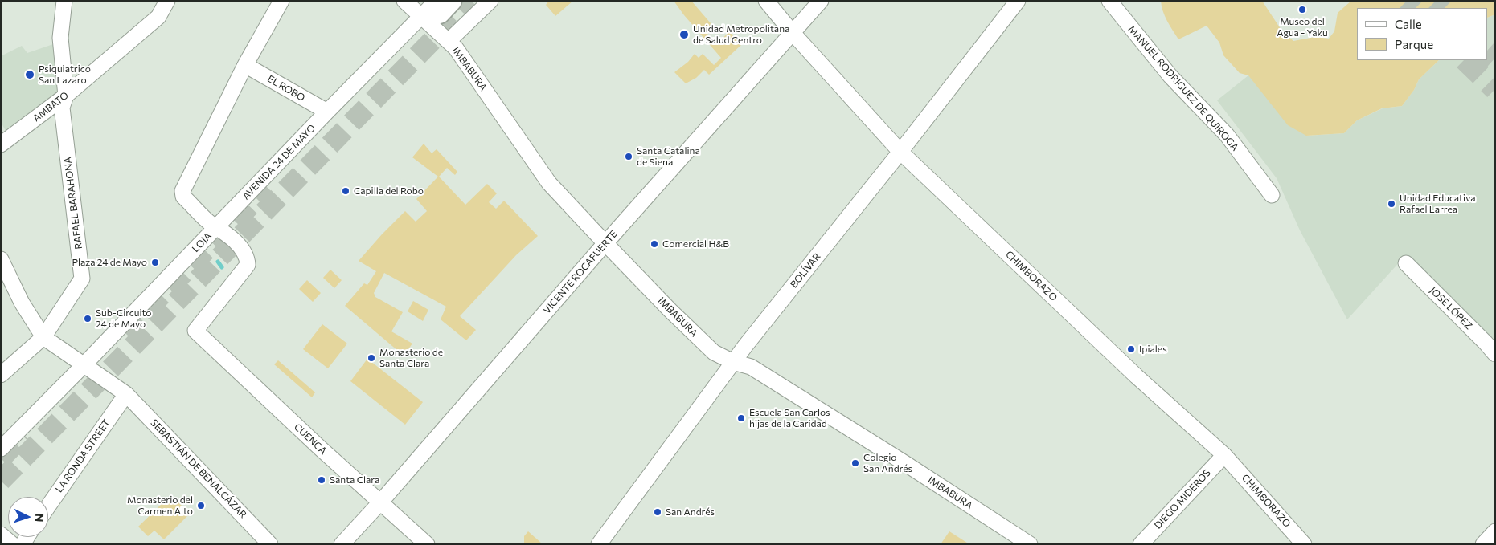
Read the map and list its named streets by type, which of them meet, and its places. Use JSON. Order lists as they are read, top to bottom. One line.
{"streets":{"street":["IMBABURA","EL ROBO","MANUEL RODRIGUEZ DE QUIROGA","AMBATO","AVENIDA 24 DE MAYO","RAFAEL BARAHONA","LOJA","BOLÍVAR","VICENTE ROCAFUERTE","CHIMBORAZO","JOSÉ LÓPEZ","CUENCA","LA RONDA STREET","SEBASTIÁN DE BENALCÁZAR","DIEGO MIDEROS"]},"crossings":[["IMBABURA","AVENIDA 24 DE MAYO"],["IMBABURA","BOLÍVAR"],["IMBABURA","VICENTE ROCAFUERTE"],["EL ROBO","AVENIDA 24 DE MAYO"],["EL ROBO","LOJA"],["AMBATO","RAFAEL BARAHONA"],["AVENIDA 24 DE MAYO","LOJA"],["AVENIDA 24 DE MAYO","CUENCA"],["RAFAEL BARAHONA","SEBASTIÁN DE BENALCÁZAR"],["LOJA","CUENCA"],["LOJA","SEBASTIÁN DE BENALCÁZAR"],["BOLÍVAR","CHIMBORAZO"],["VICENTE ROCAFUERTE","CHIMBORAZO"],["VICENTE ROCAFUERTE","CUENCA"],["CHIMBORAZO","DIEGO MIDEROS"],["LA RONDA STREET","SEBASTIÁN DE BENALCÁZAR"]],"places":["Museo del Agua - Yaku","Unidad Metropolitana de Salud Centro","Psiquiatrico San Lazaro","Santa Catalina de Siena","Capilla del Robo","Unidad Educativa Rafael Larrea","Comercial H&B","Plaza 24 de Mayo","Sub-Circuito 24 de Mayo","Ipiales","Monasterio de Santa Clara","Escuela San Carlos hijas de la Caridad","Colegio San Andrés","Santa Clara","Monasterio del Carmen Alto","San Andrés"],"legend":["Calle","Parque"],"north":"right"}
